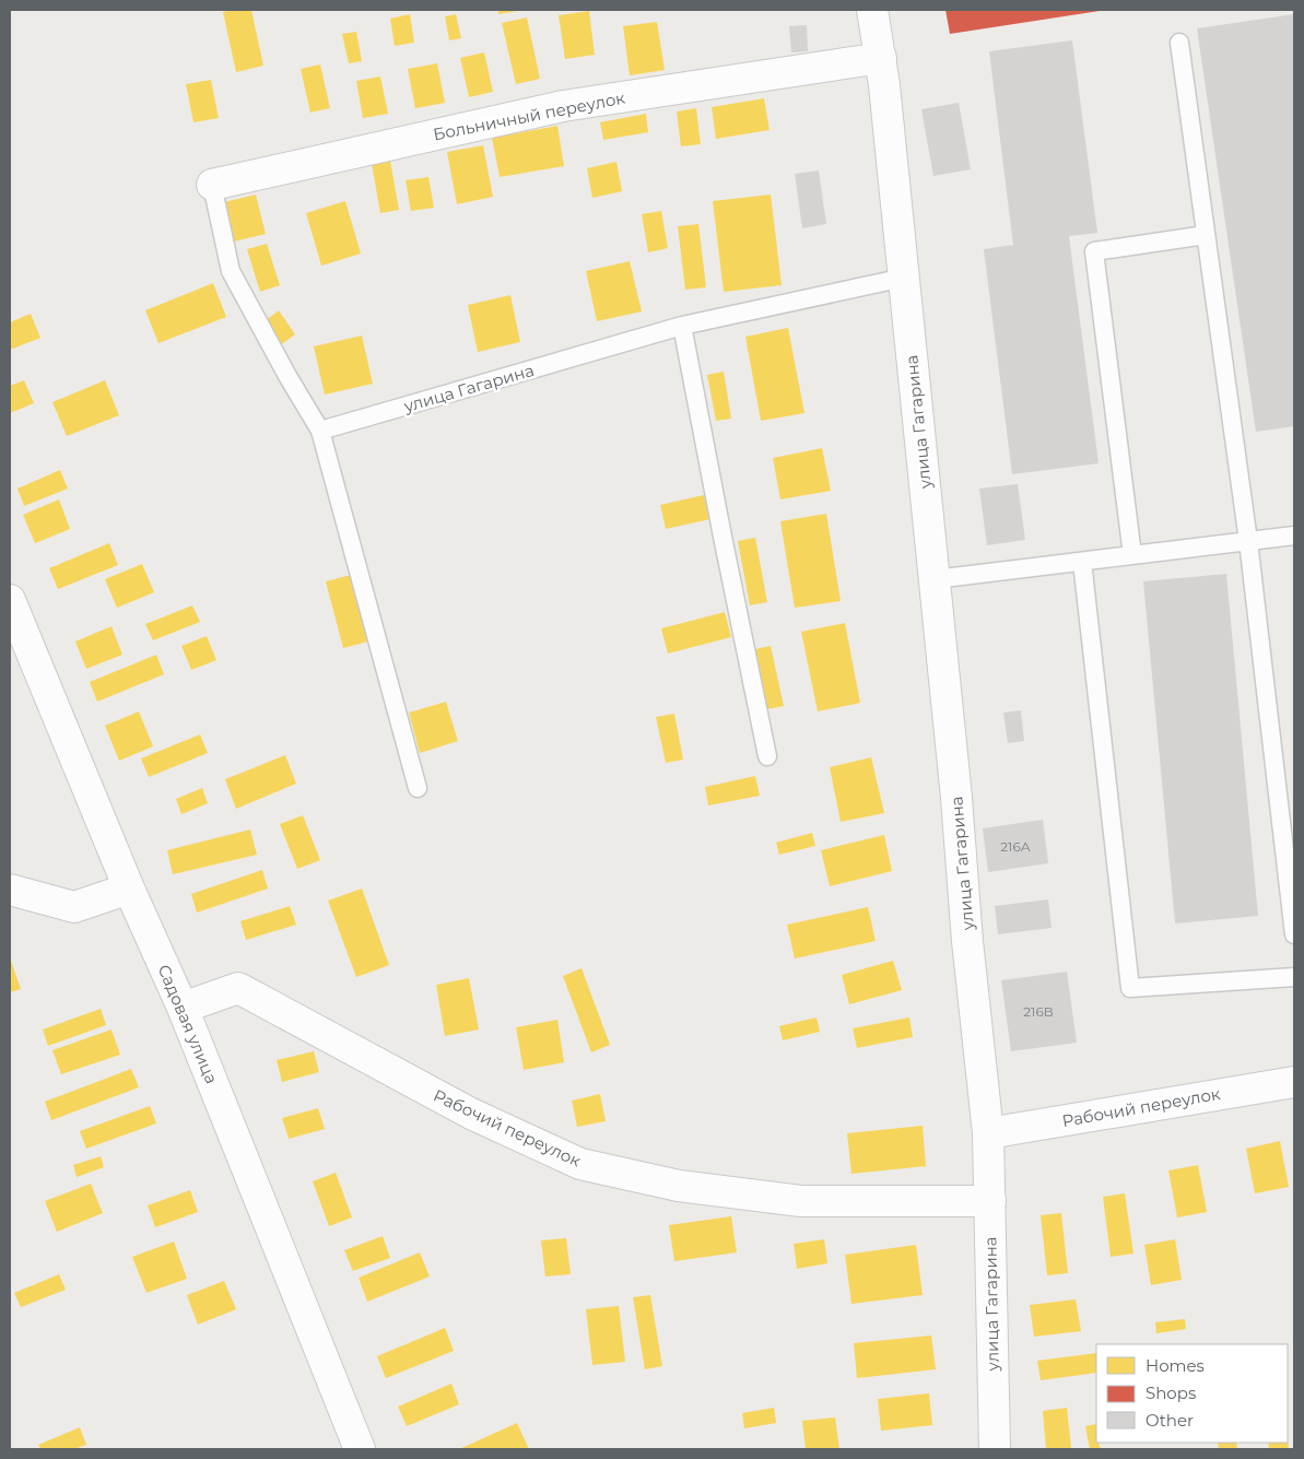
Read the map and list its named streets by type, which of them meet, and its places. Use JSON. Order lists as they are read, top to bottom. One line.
{"streets":{"street":["Больничный переулок","улица Гагарина","Садовая улица","Рабочий переулок"]},"crossings":[["Больничный переулок","улица Гагарина"],["улица Гагарина","Рабочий переулок"],["Садовая улица","Рабочий переулок"]],"house_numbers":["216А","216В"],"legend":["Homes","Shops","Other"]}
